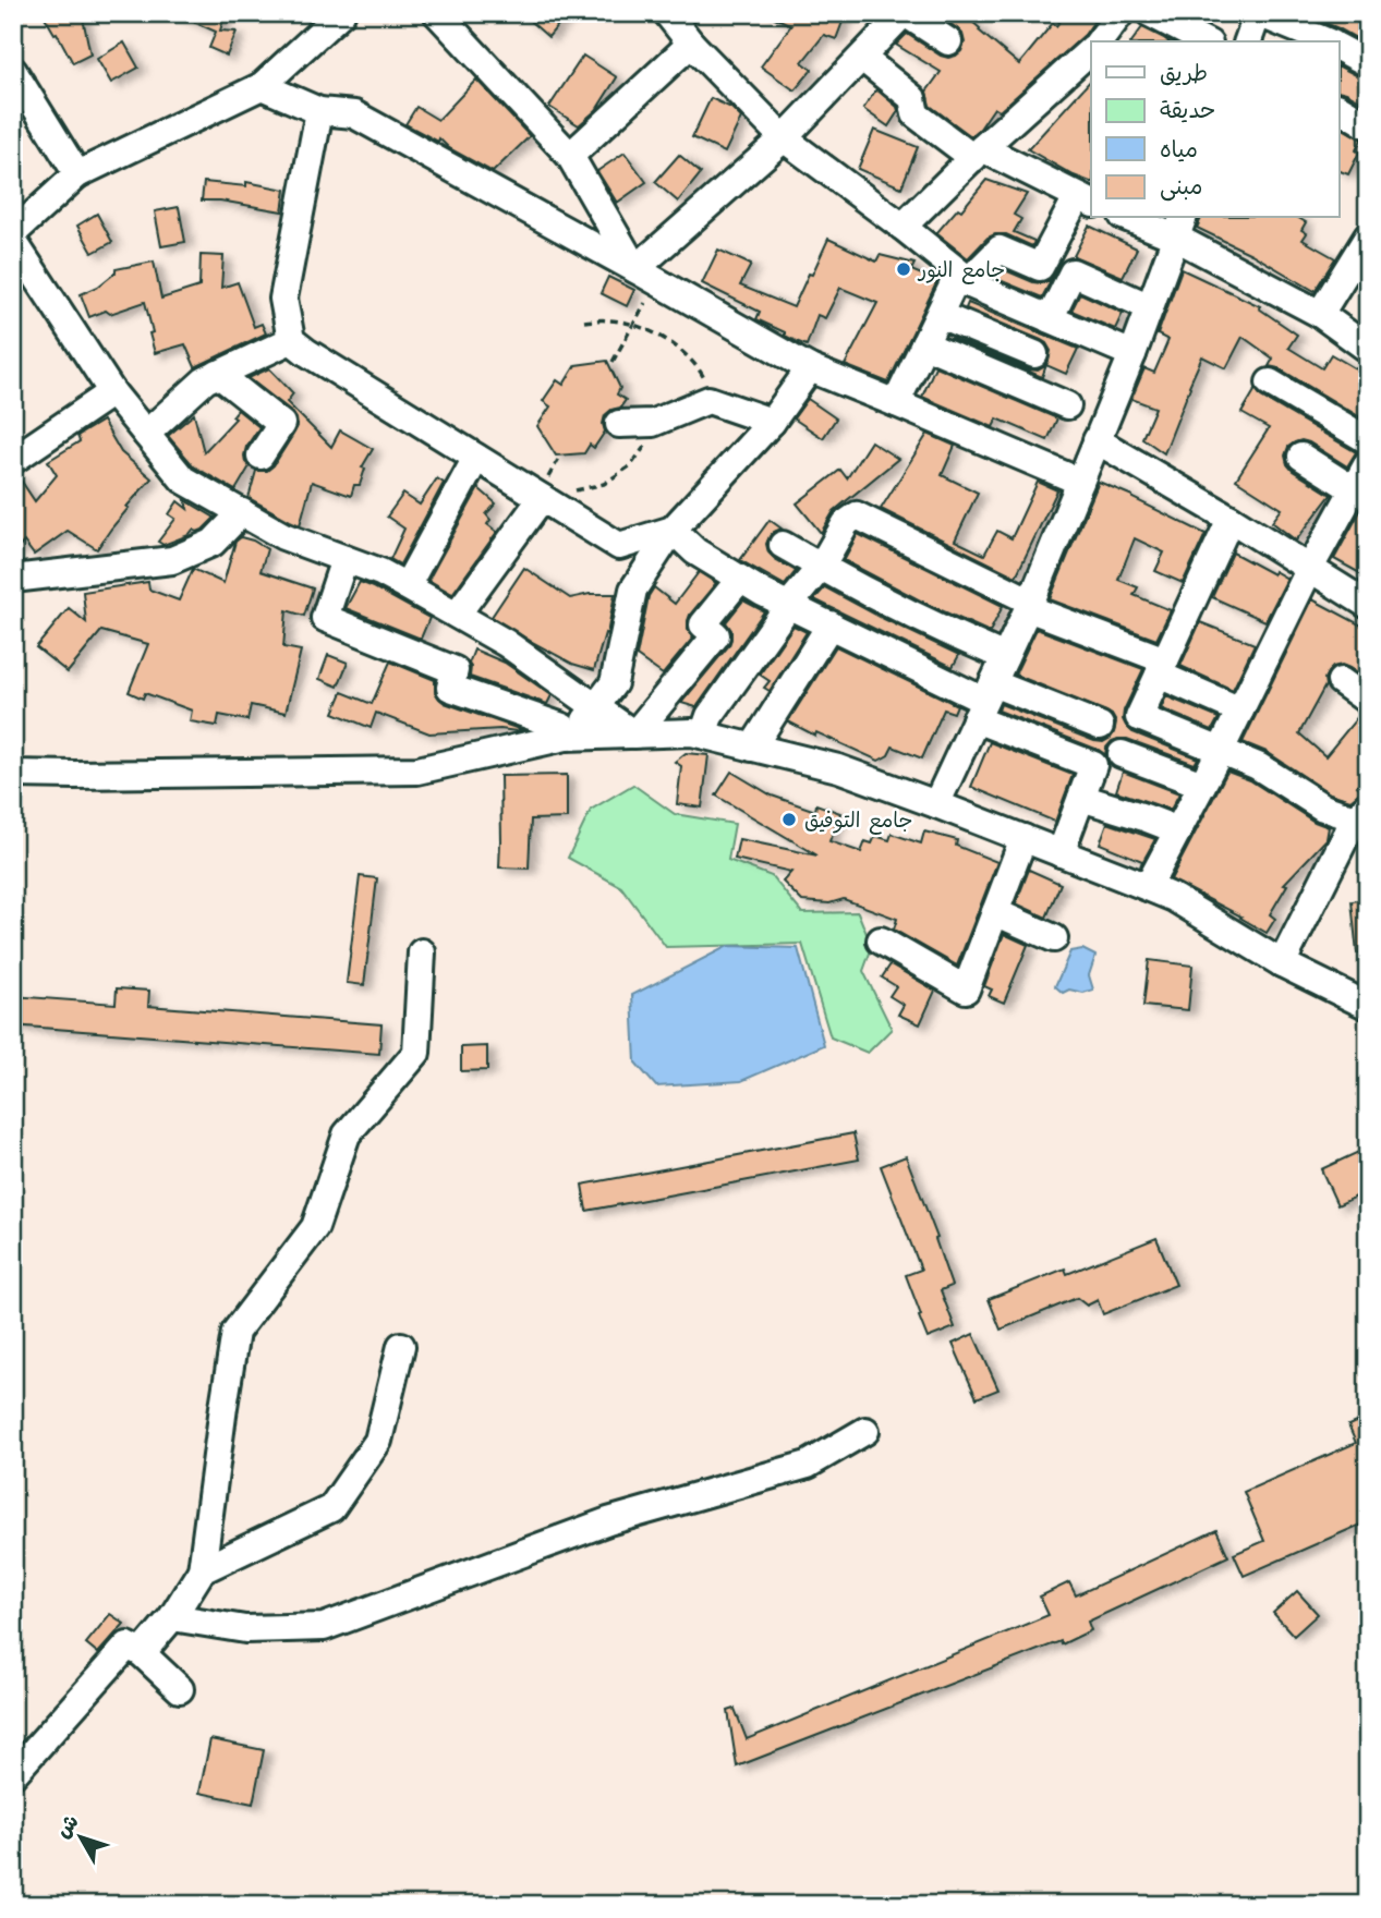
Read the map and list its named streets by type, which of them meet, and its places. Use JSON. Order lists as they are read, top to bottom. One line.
{"places":["جامع النور","جامع التوفيق"],"legend":["طريق","حديقة","مياه","مبنى"],"north":"top left"}
